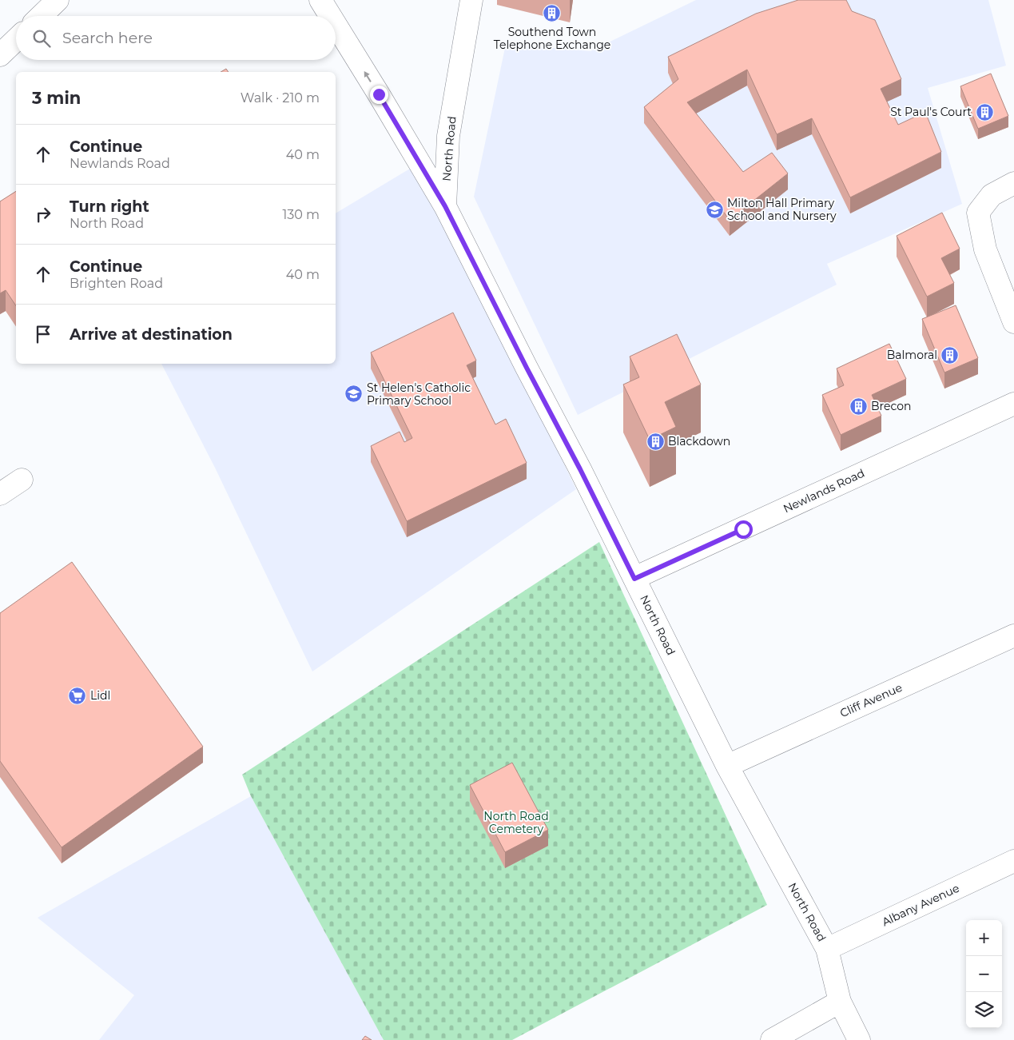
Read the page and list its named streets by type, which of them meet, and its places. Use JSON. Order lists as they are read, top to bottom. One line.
{"streets":{"street":["North Road","Newlands Road","Cliff Avenue","Albany Avenue"]},"crossings":[["North Road","Newlands Road"],["North Road","Cliff Avenue"],["North Road","Albany Avenue"]],"parks":["North Road Cemetery"],"places":{"building":["Southend Town Telephone Exchange","St Paul's Court","Balmoral","Brecon","Blackdown"],"school or university":["Milton Hall Primary School and Nursery","St Helen's Catholic Primary School"],"supermarket":["Lidl"]},"page":{"search":"Search here","heading":["3 min","Walk · 210 m"],"list":[["Continue","Newlands Road","40 m"],["Turn right","North Road","130 m"],["Continue","Brighten Road","40 m"],"Arrive at destination"],"map_buttons":["+","−"]}}
